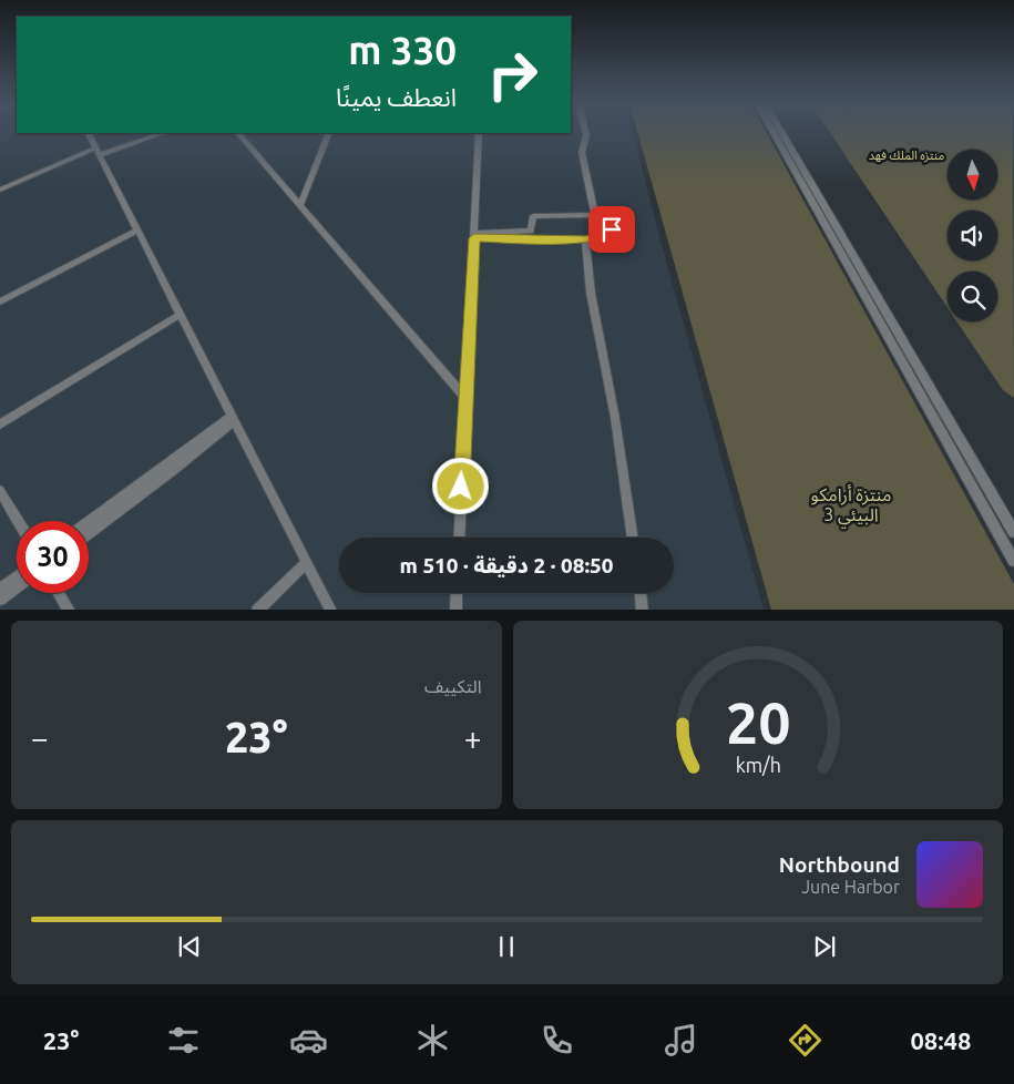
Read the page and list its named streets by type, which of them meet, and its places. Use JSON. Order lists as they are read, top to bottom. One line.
{"parks":["منتزه الملك فهد","منتزة أرامكو البيئي 3"],"north":"bottom","page":{"turn":["330 m","انعطف يمينًا"],"limit":"30","trip":"08:50 · 2 دقيقة · 510 m","tile":"التكييف","heat":["−","23°","+"],"song":["Northbound","June Harbor"],"tabs":["08:48","23°"],"gauge":["20","km/h"]}}
